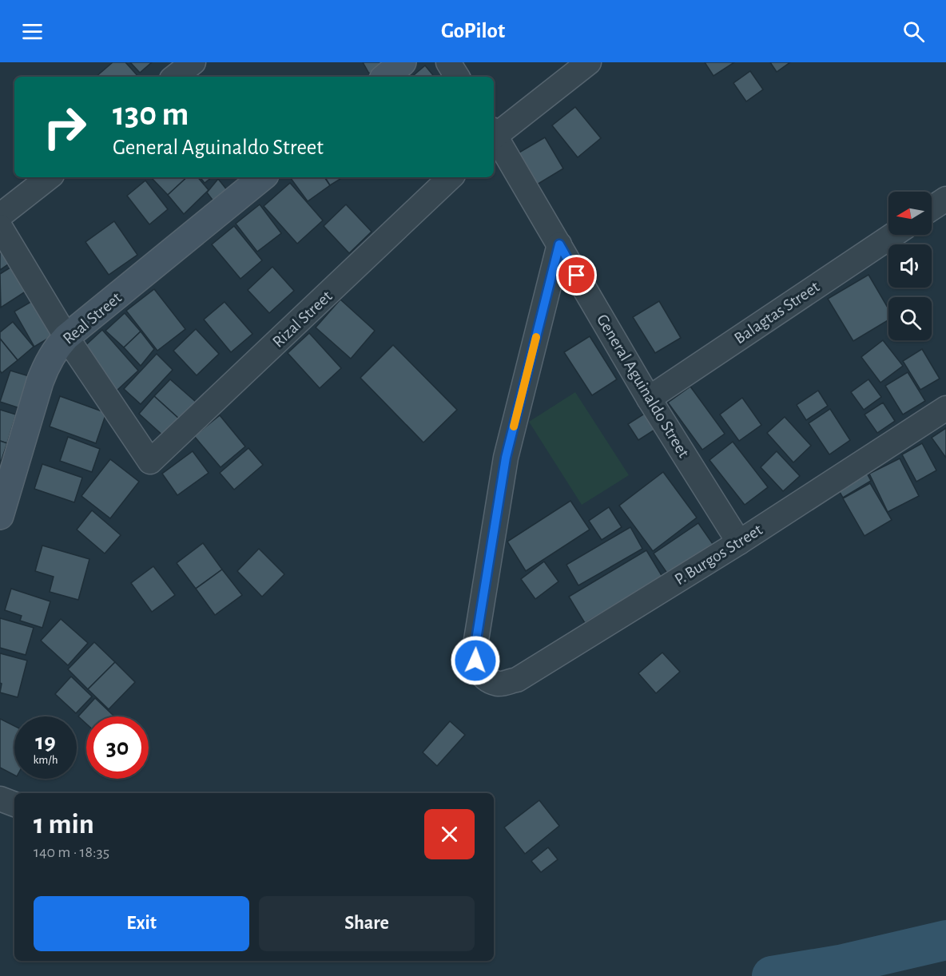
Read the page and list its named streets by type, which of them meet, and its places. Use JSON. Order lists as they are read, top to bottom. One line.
{"streets":{"main road":["Real Street"],"street":["Balagtas Street","Rizal Street","General Aguinaldo Street","P. Burgos Street"]},"crossings":[["Balagtas Street","General Aguinaldo Street"],["Real Street","Rizal Street"],["General Aguinaldo Street","P. Burgos Street"]],"north":"left","page":{"header":"GoPilot","turn":["130 m","General Aguinaldo Street"],"speed":"19 km/h","limit":"30","heading":["1 min","140 m · 18:35"],"buttons":["Exit","Share"]}}
